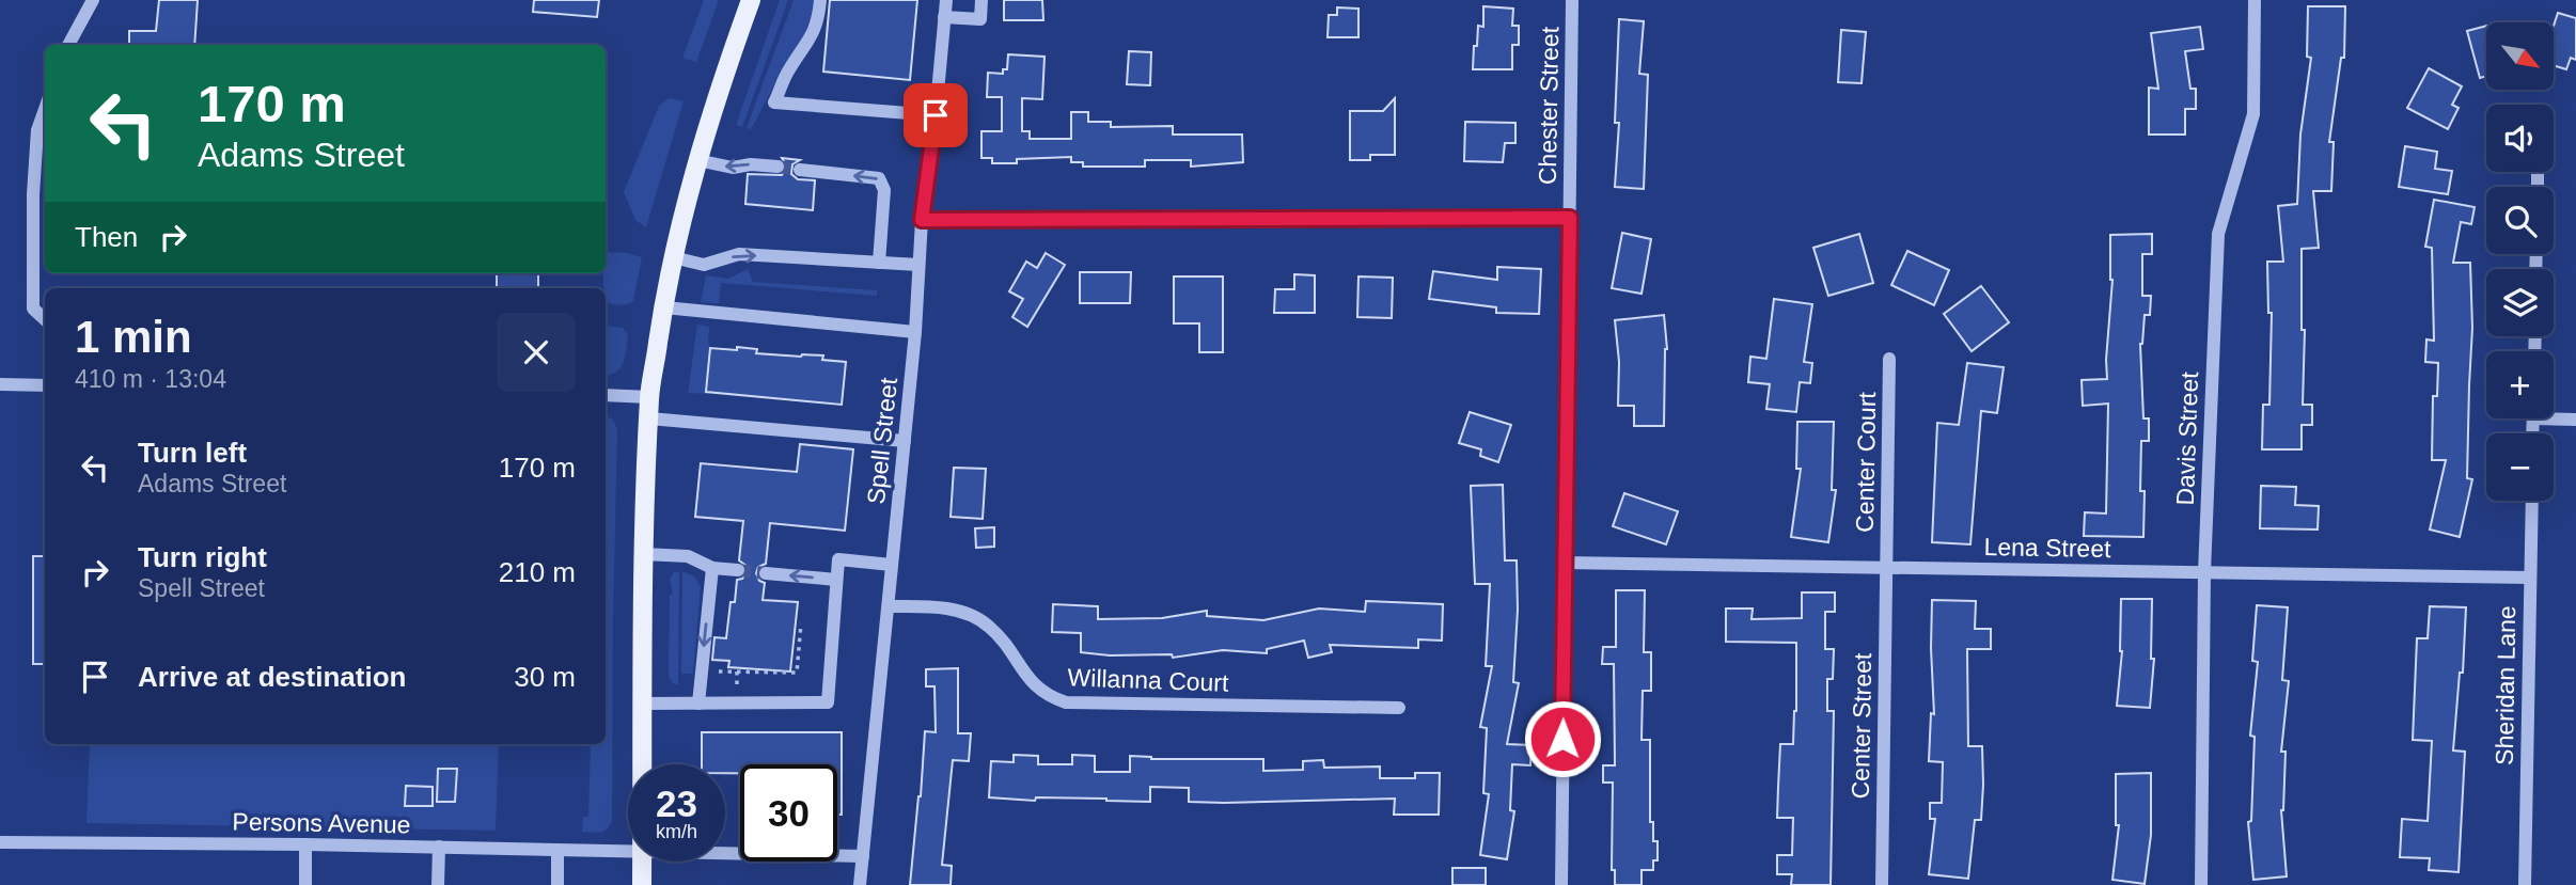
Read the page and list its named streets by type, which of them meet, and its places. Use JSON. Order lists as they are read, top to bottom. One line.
{"streets":{"street":["Chester Street","Davis Street","Spell Street","Center Court","Lena Street","Willanna Court","Sheridan Lane","Center Street","Persons Avenue"]},"crossings":[["Chester Street","Lena Street"],["Davis Street","Lena Street"],["Spell Street","Willanna Court"],["Spell Street","Persons Avenue"],["Center Court","Lena Street"],["Center Court","Center Street"],["Lena Street","Sheridan Lane"],["Lena Street","Center Street"]],"north":"bottom right","page":{"map_buttons":["+","−"],"turn":["170 m","Adams Street"],"then":"Then","heading":["1 min","410 m · 13:04"],"list":[{"name":"Turn left","note":"Adams Street","value":"170 m"},{"name":"Turn right","note":"Spell Street","value":"210 m"},{"name":"Arrive at destination","value":"30 m"}],"speed":"23 km/h","limit":"30"}}
